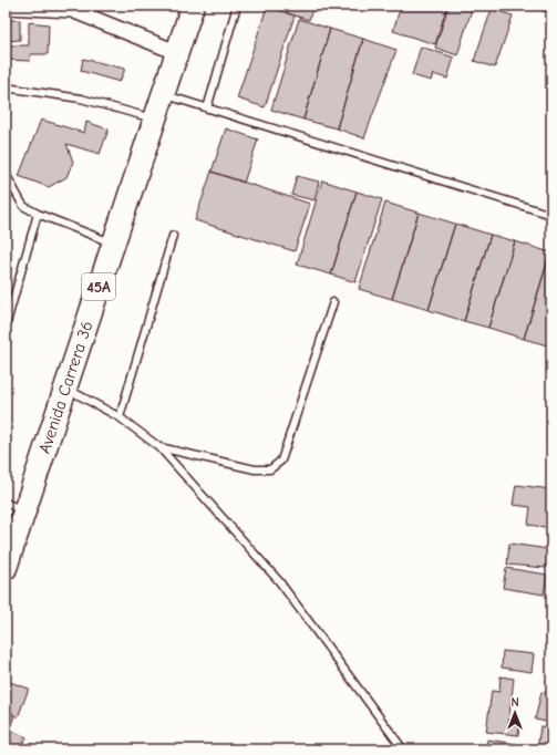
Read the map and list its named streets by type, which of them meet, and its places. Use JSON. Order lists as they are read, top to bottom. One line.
{"streets":{"main road":["45A","Avenida Carrera 36"]},"north":"top"}
